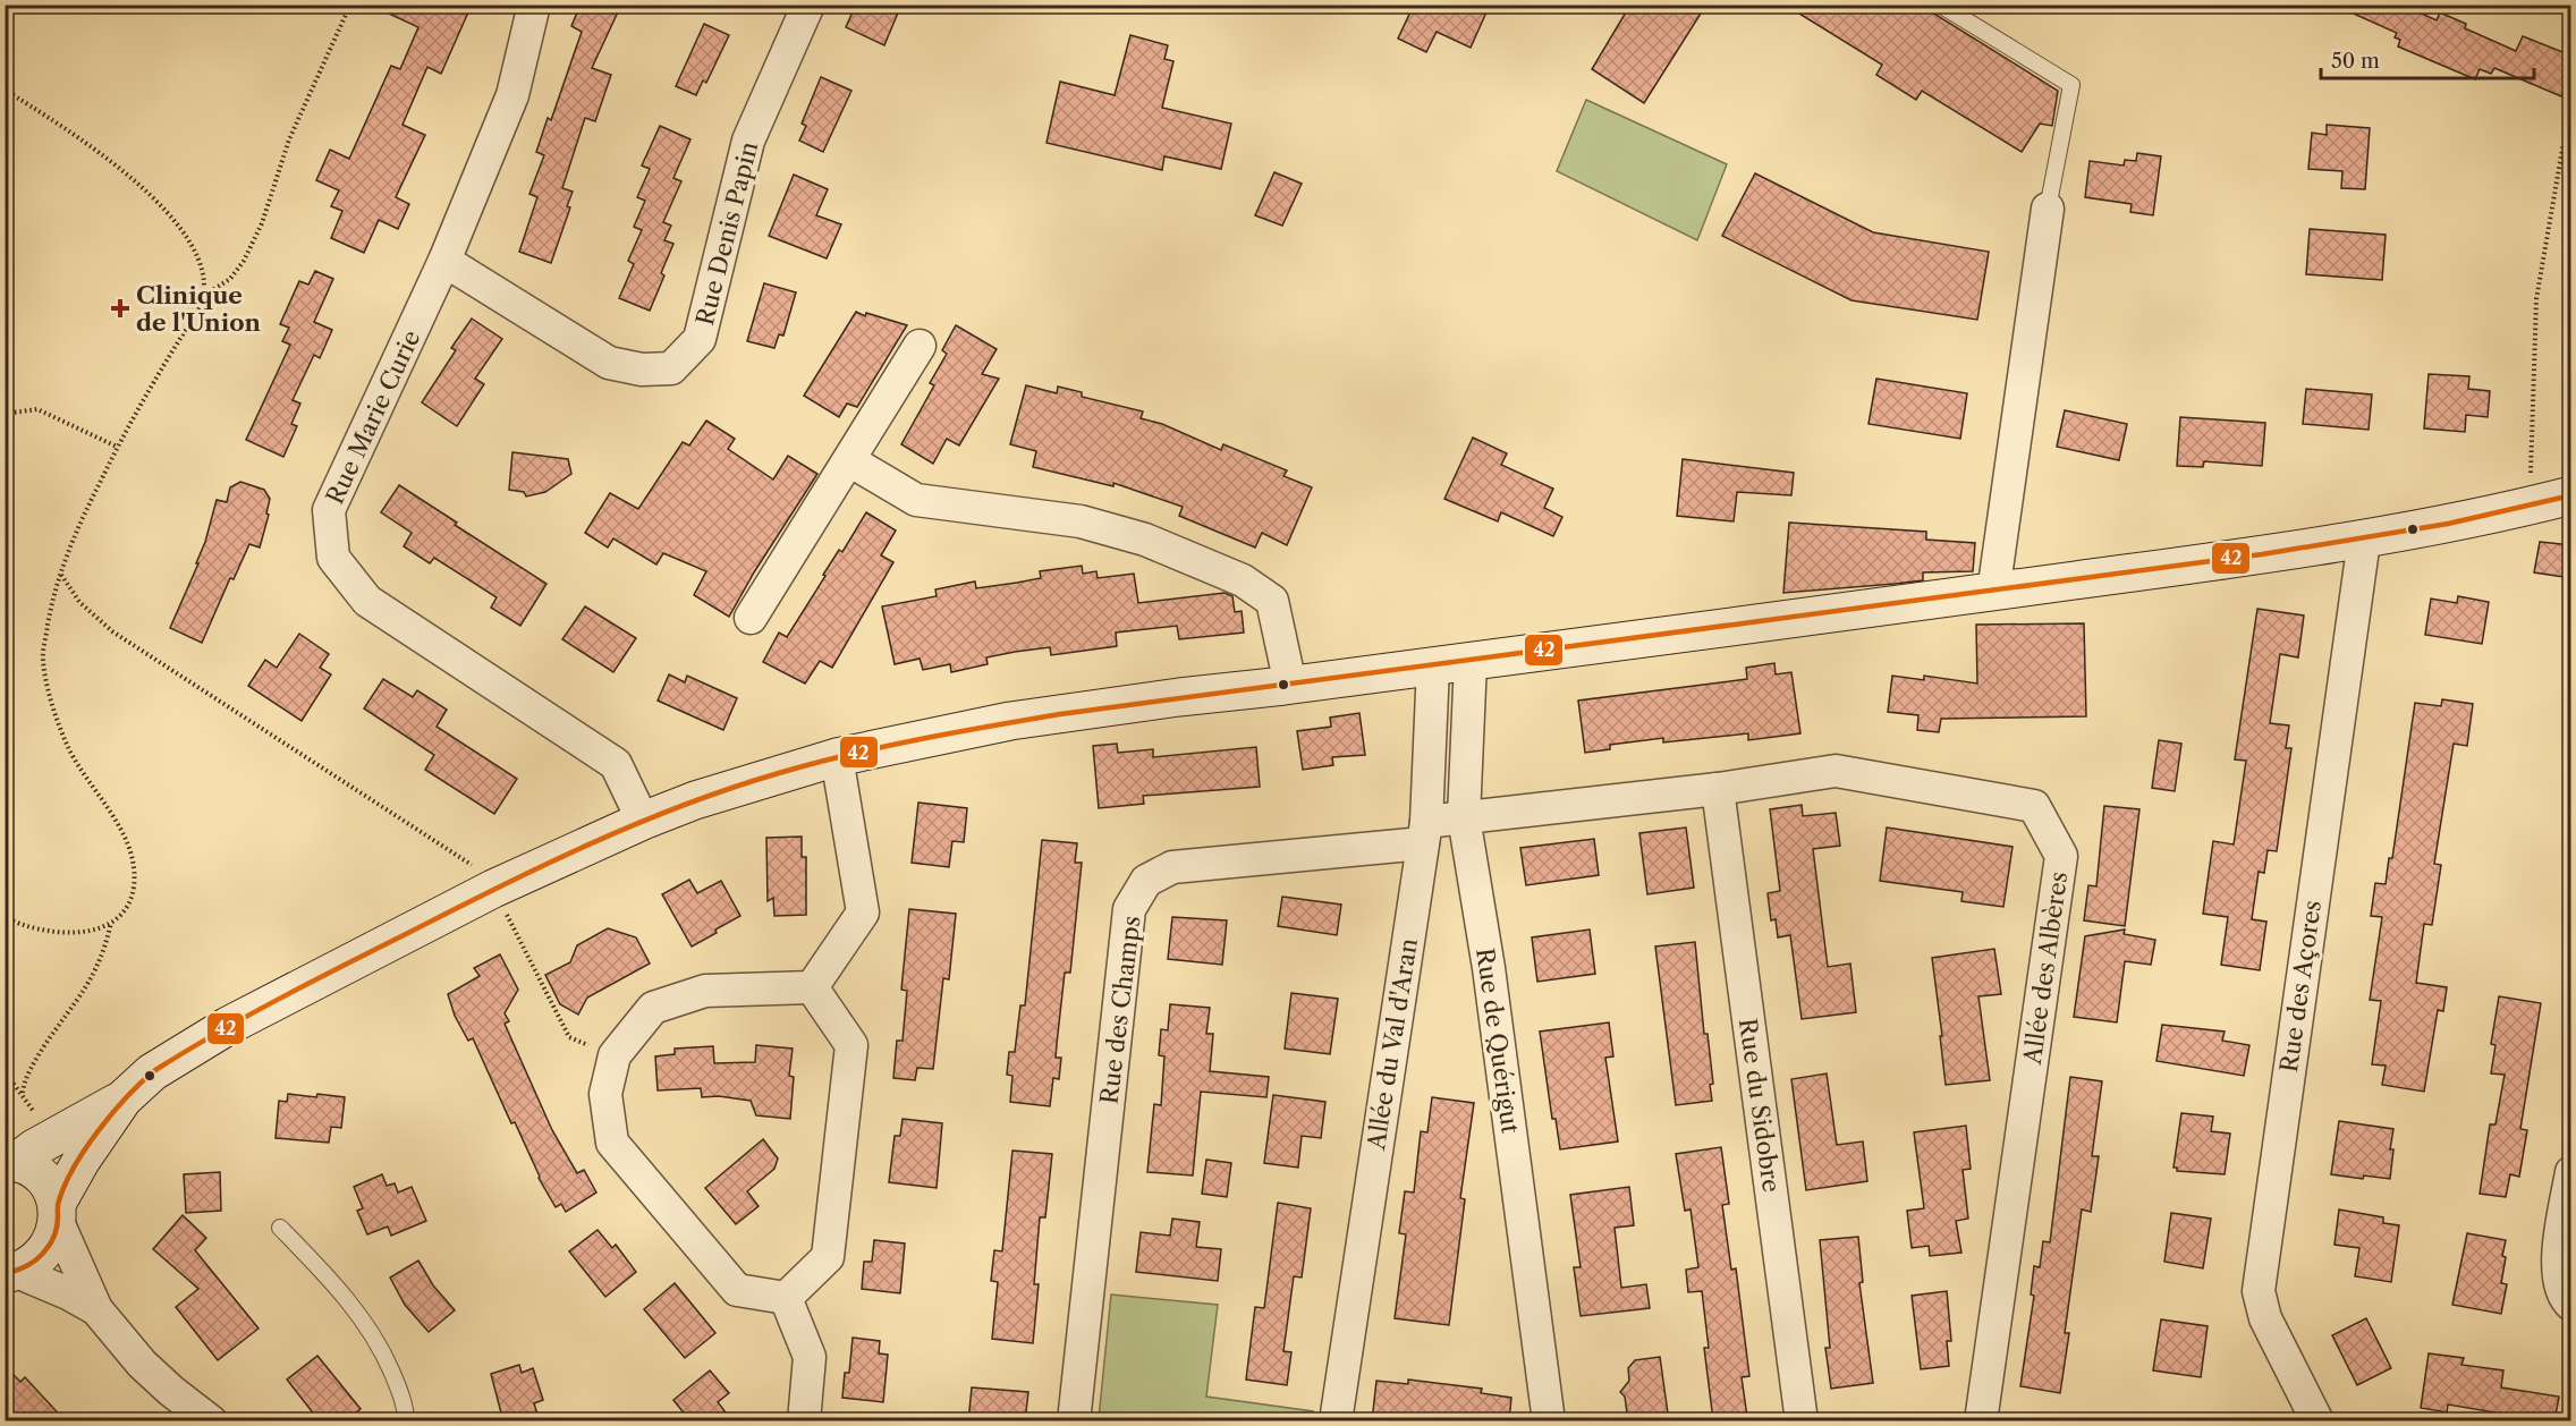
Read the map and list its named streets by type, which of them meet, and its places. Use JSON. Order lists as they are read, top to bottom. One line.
{"streets":{"street":["Rue Denis Papin","Rue Marie Curie","Allée des Albères","Rue des Açores","Rue des Champs","Rue de Quérigut","Allée du Val d'Aran","Rue du Sidobre"]},"crossings":[["Rue Denis Papin","Rue Marie Curie"],["Allée des Albères","Rue des Champs"],["Allée des Albères","Rue de Quérigut"],["Allée des Albères","Allée du Val d'Aran"],["Allée des Albères","Rue du Sidobre"],["Rue des Champs","Allée du Val d'Aran"]],"places":{"health":["Clinique de l'Union"]},"lines":["transit line 42"],"scale_bar":"50 m"}
